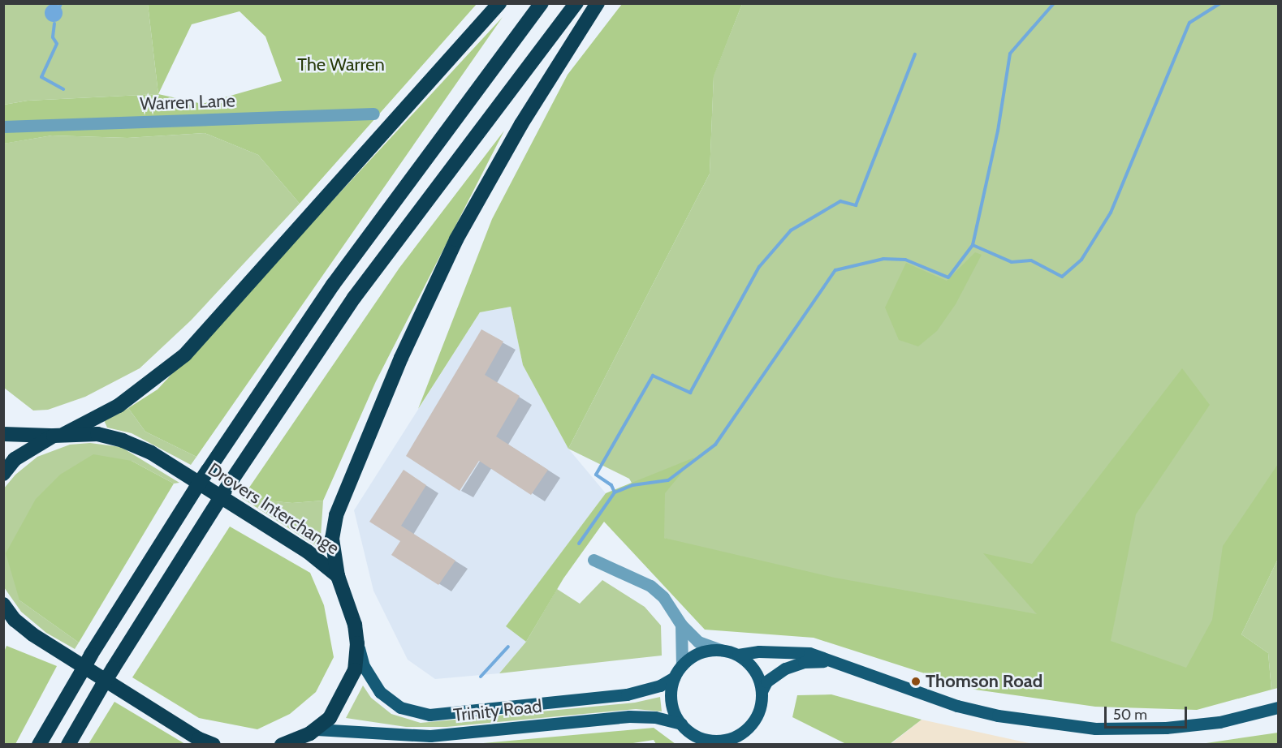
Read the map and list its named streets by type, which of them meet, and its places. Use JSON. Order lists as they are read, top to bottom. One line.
{"streets":{"highway":["Drovers Interchange"],"main road":["Trinity Road"],"street":["Warren Lane"]},"crossings":[["Drovers Interchange","Trinity Road"]],"parks":["The Warren"],"places":["Thomson Road"],"scale_bar":"50 m"}
